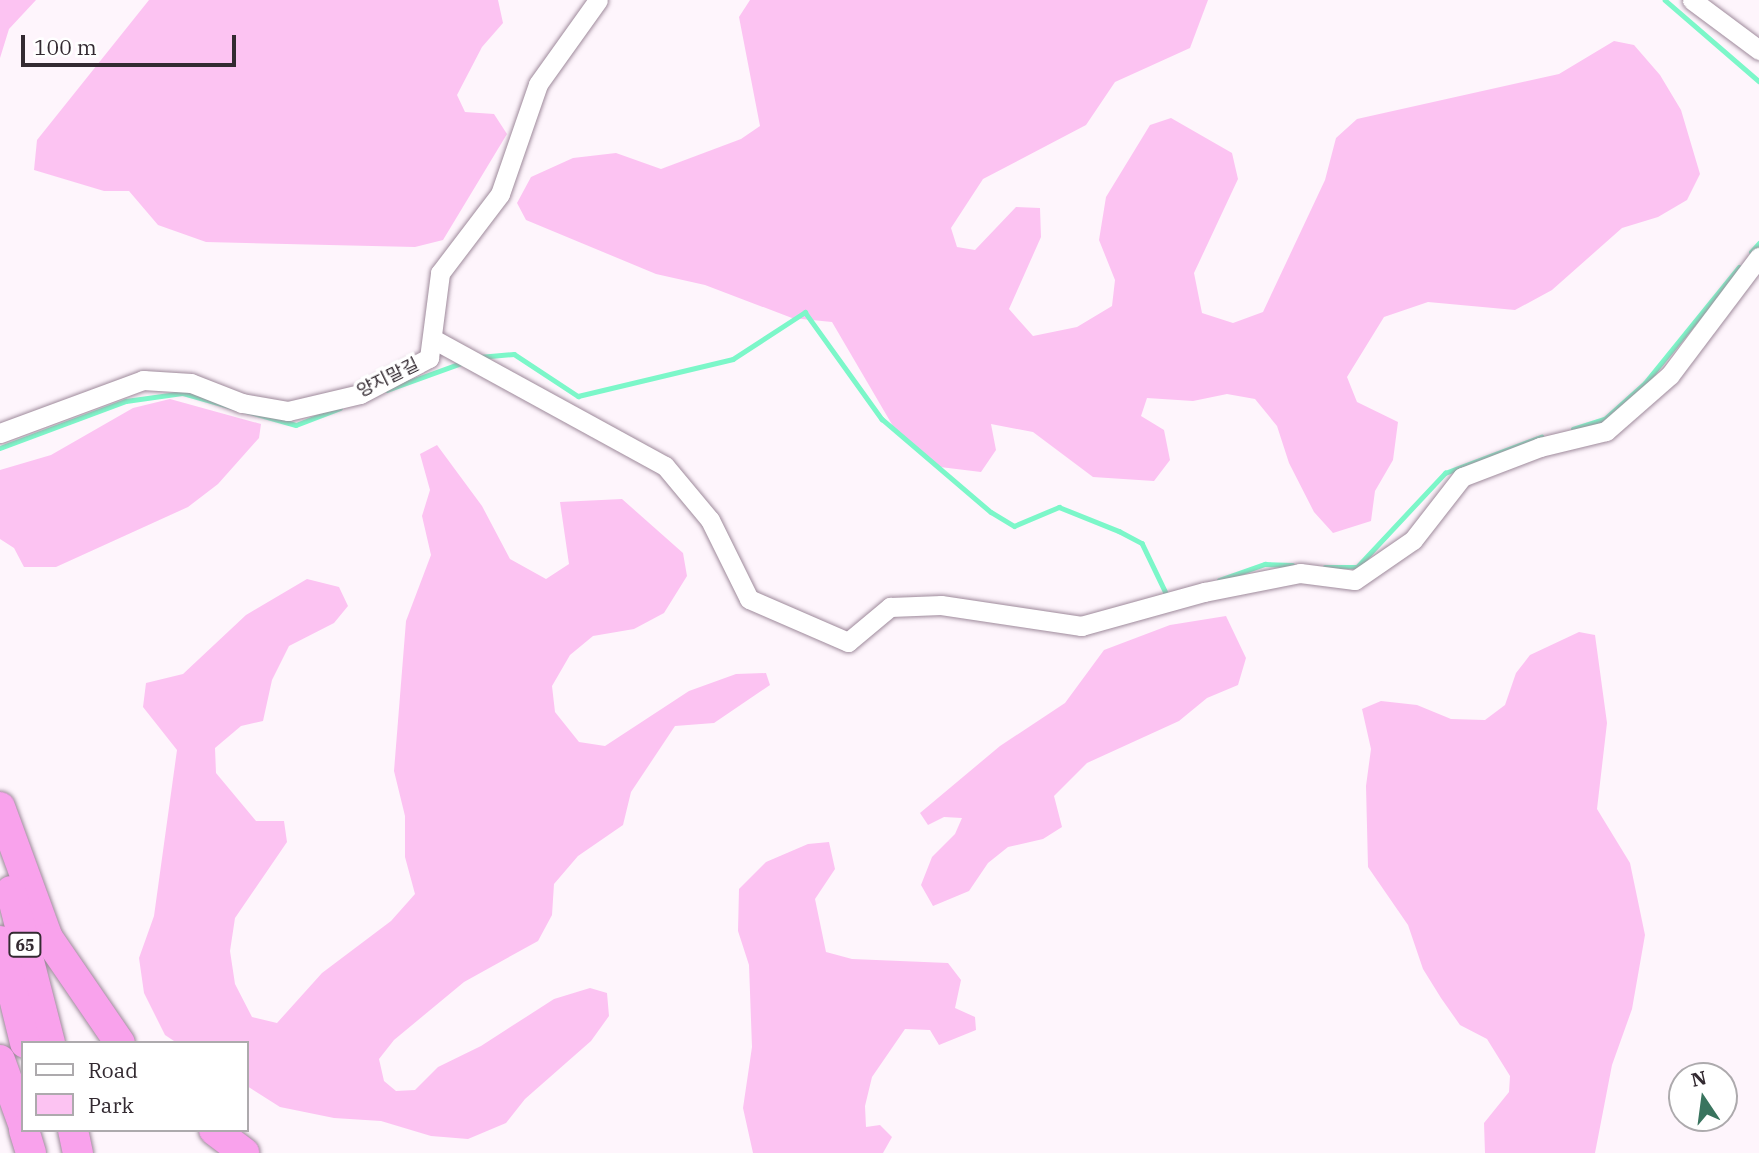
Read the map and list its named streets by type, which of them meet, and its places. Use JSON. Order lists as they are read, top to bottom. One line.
{"streets":{"highway":["65"],"street":["양지말길"]},"legend":["Road","Park"],"scale_bar":"100 m","north":"top"}
